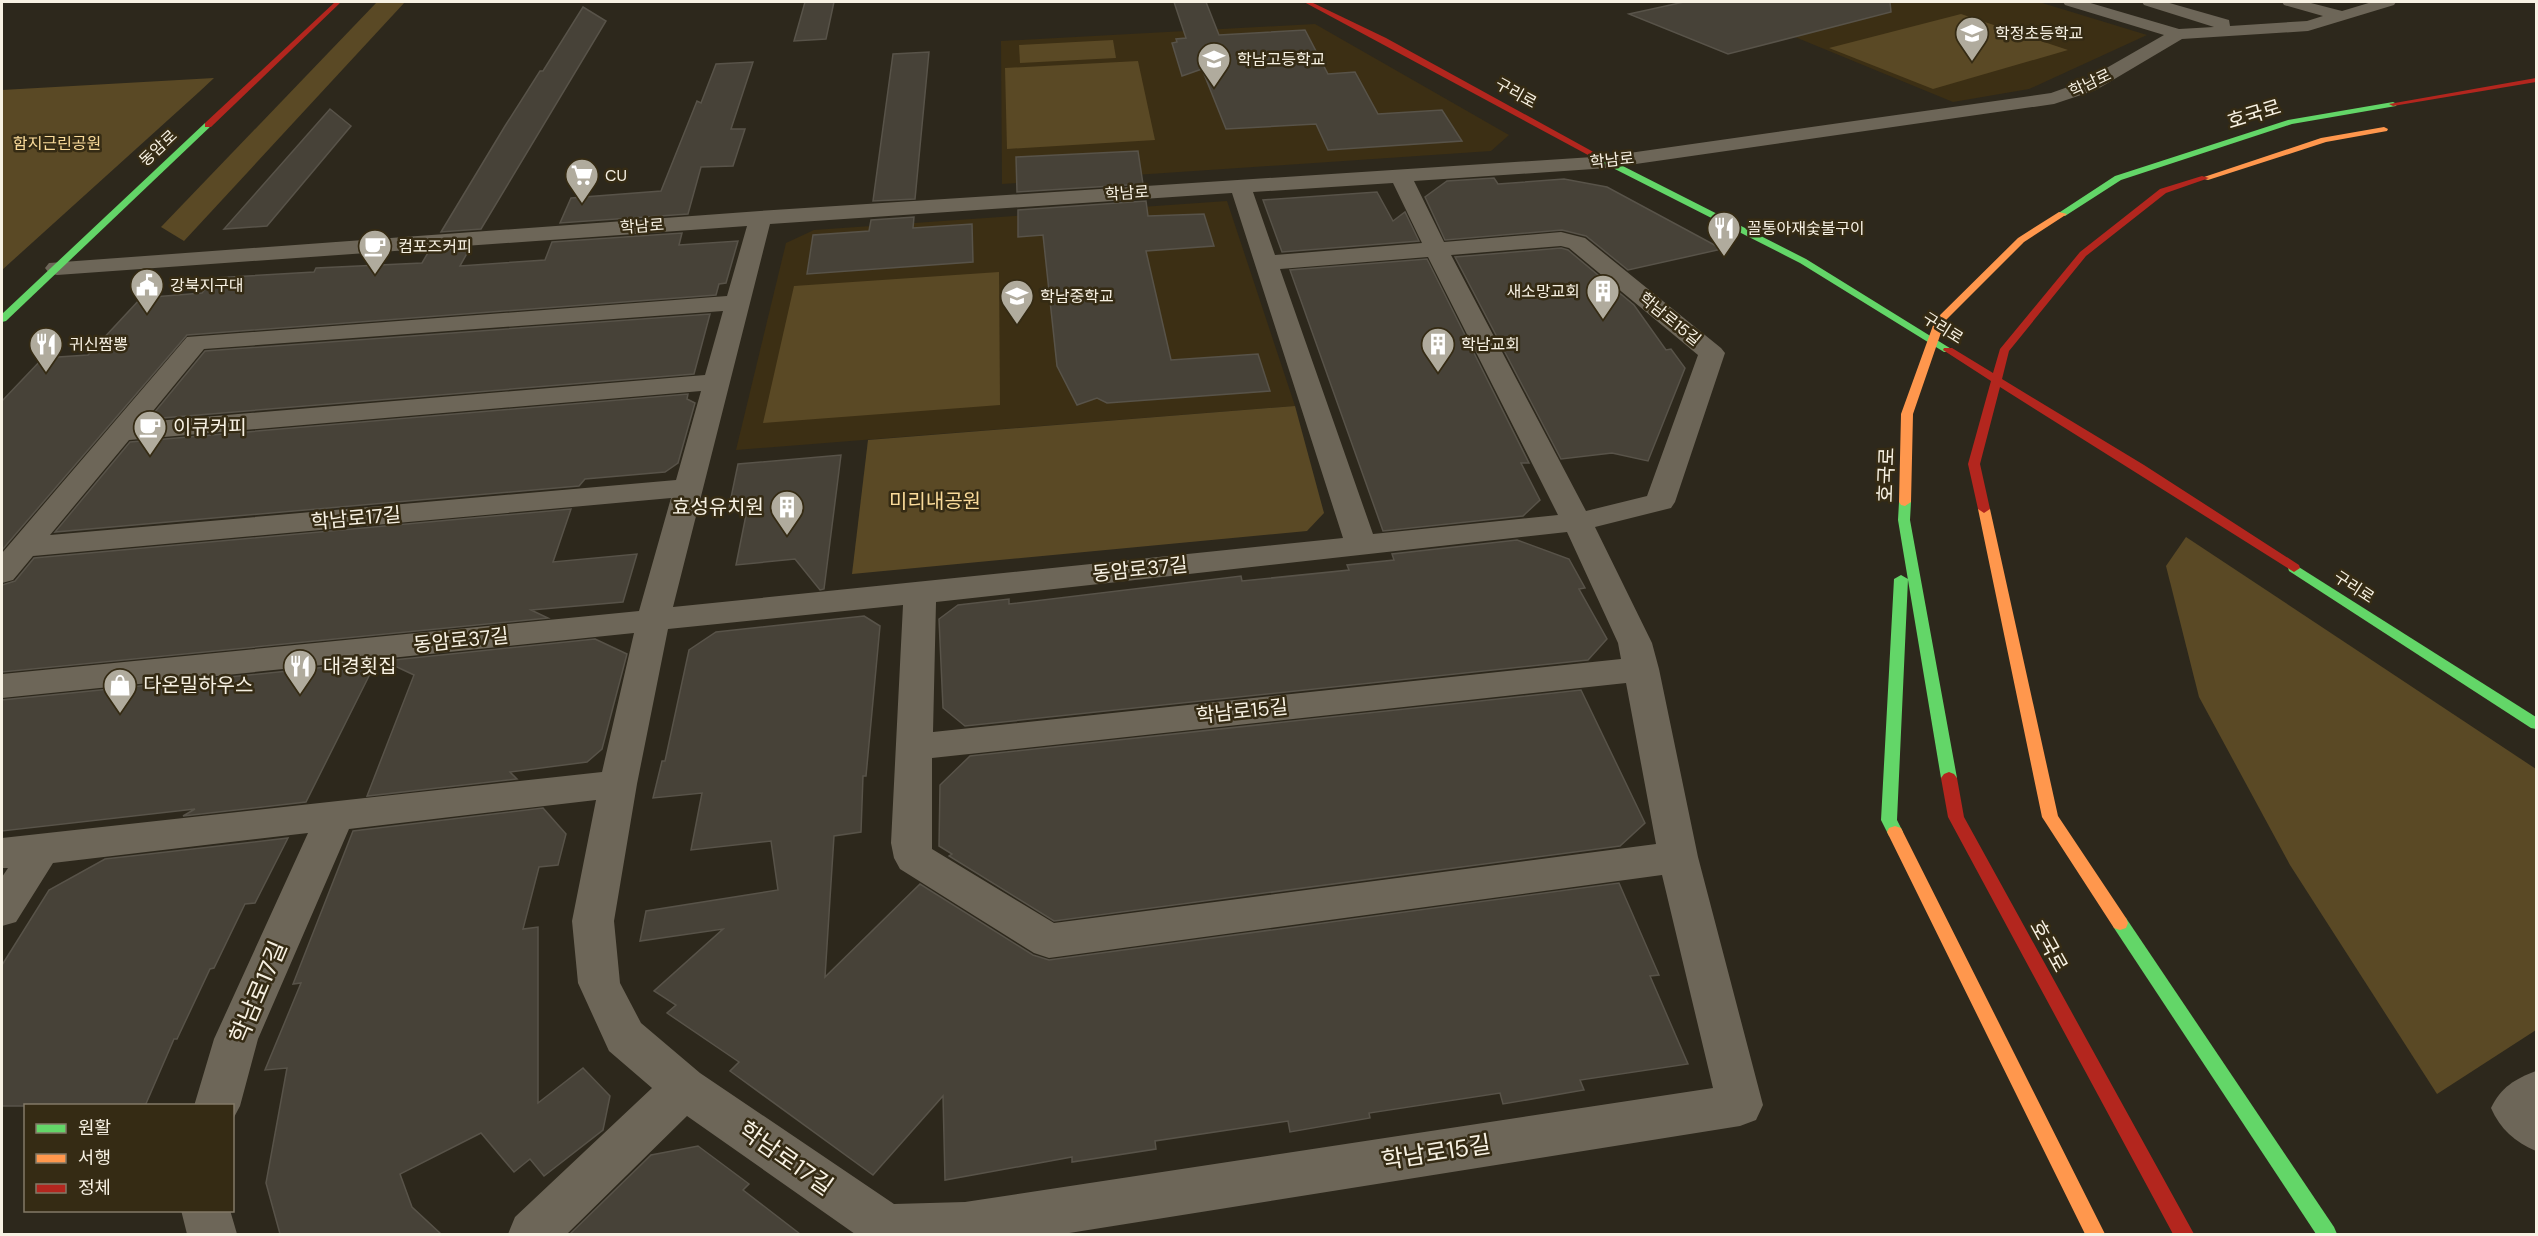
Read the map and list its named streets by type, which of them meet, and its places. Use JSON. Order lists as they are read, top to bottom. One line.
{"streets":{"main road":["구리로","호국로","동암로"],"street":["학남로","학남로15길","학남로17길","동암로37길"]},"crossings":[["학남로","구리로"],["학남로","동암로"],["학남로","학남로15길"],["학남로","학남로17길"],["학남로15길","학남로17길"],["학남로15길","동암로37길"],["학남로17길","동암로37길"]],"parks":["함지근린공원","미리내공원"],"places":{"school or university":["학정초등학교","학남고등학교","학남중학교"],"supermarket":["CU"],"restaurant":["꼴통아재숯불구이","귀신짬뽕","대경횟집"],"cafe":["컴포즈커피","이큐커피"],"public building":["강북지구대"],"building":["새소망교회","학남교회","효성유치원"],"shop":["다온밀하우스"]},"legend":["원활","서행","정체"]}
